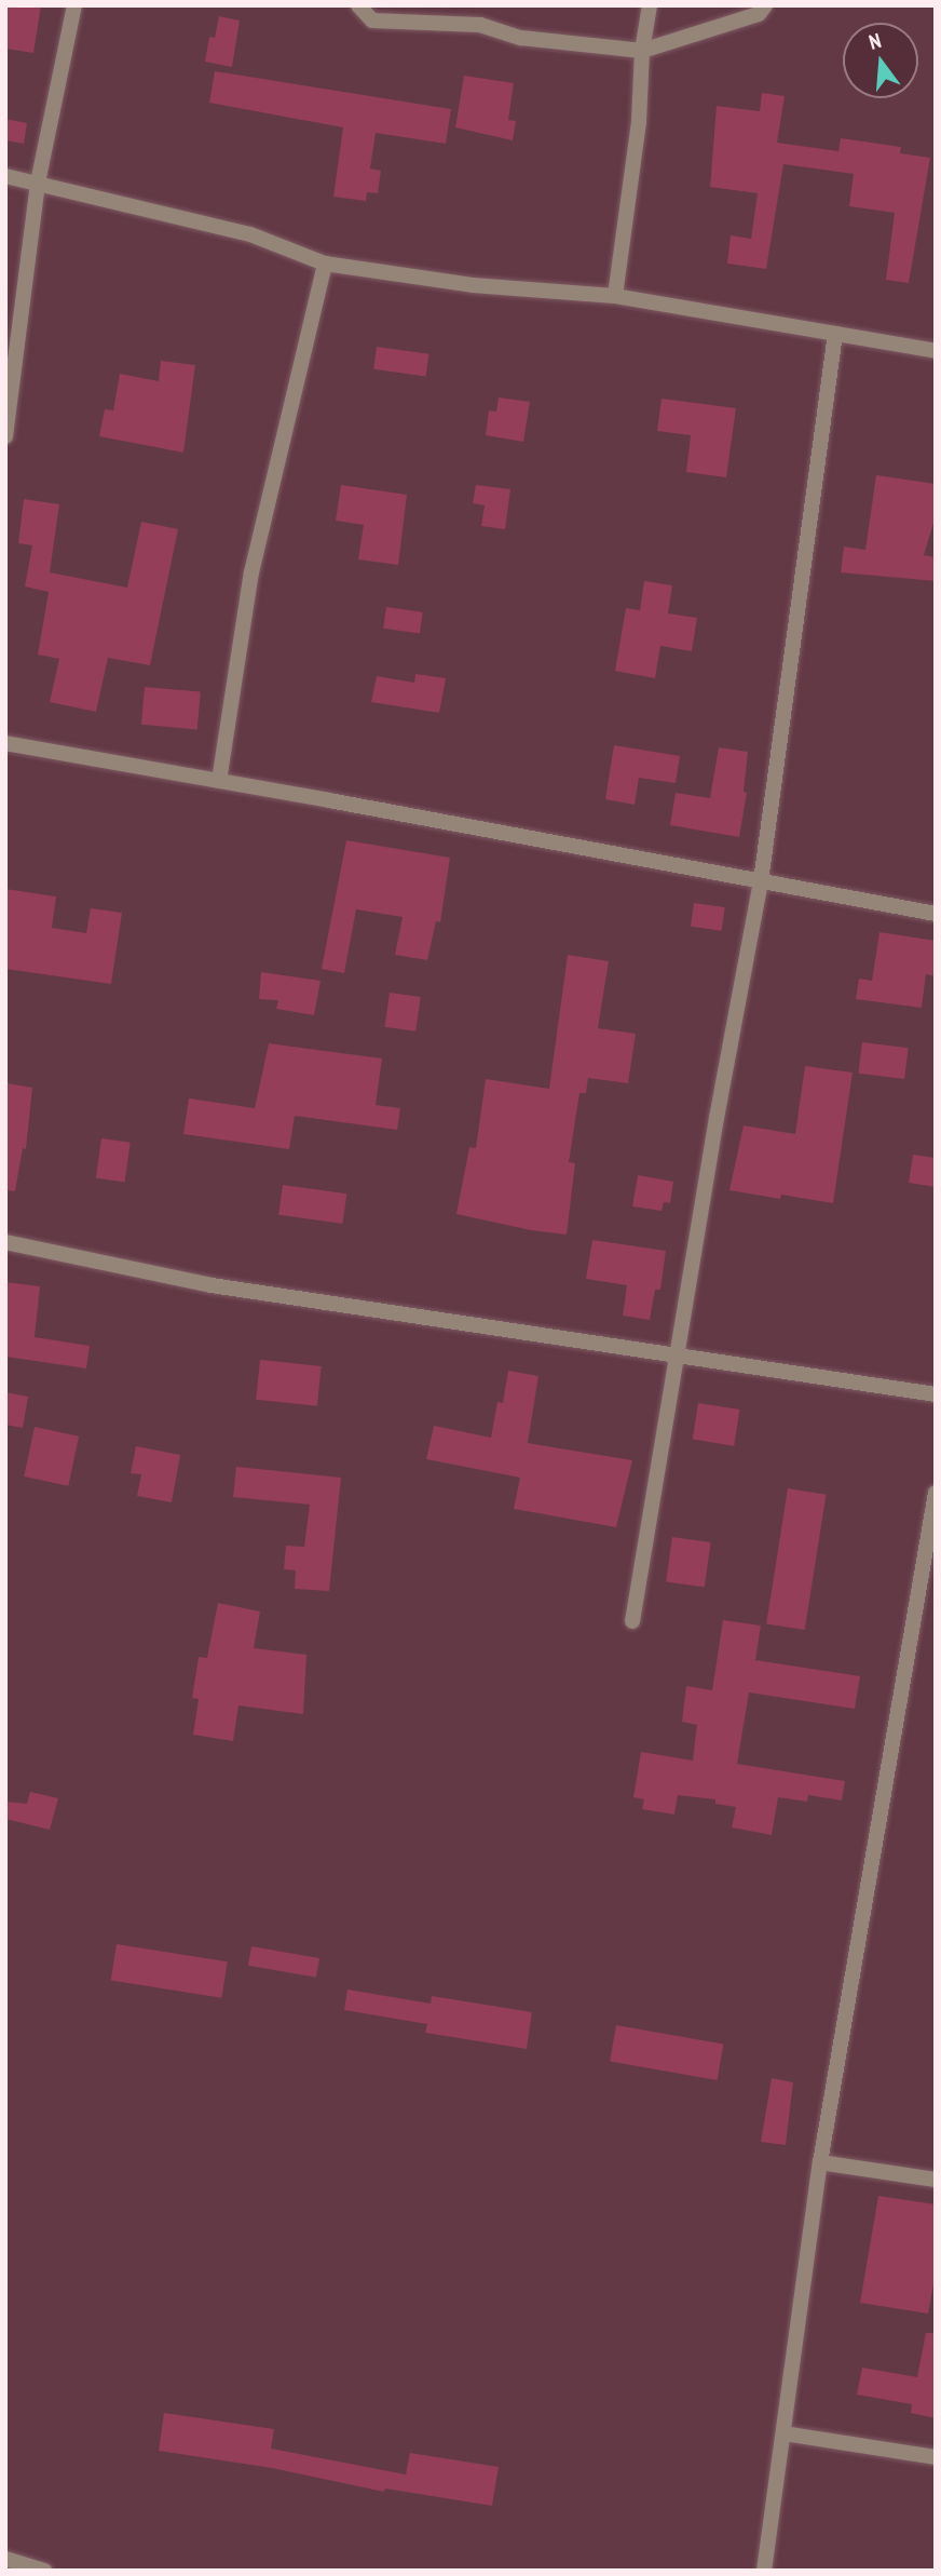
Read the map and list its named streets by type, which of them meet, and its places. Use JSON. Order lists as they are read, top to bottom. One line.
{"north":"top"}
